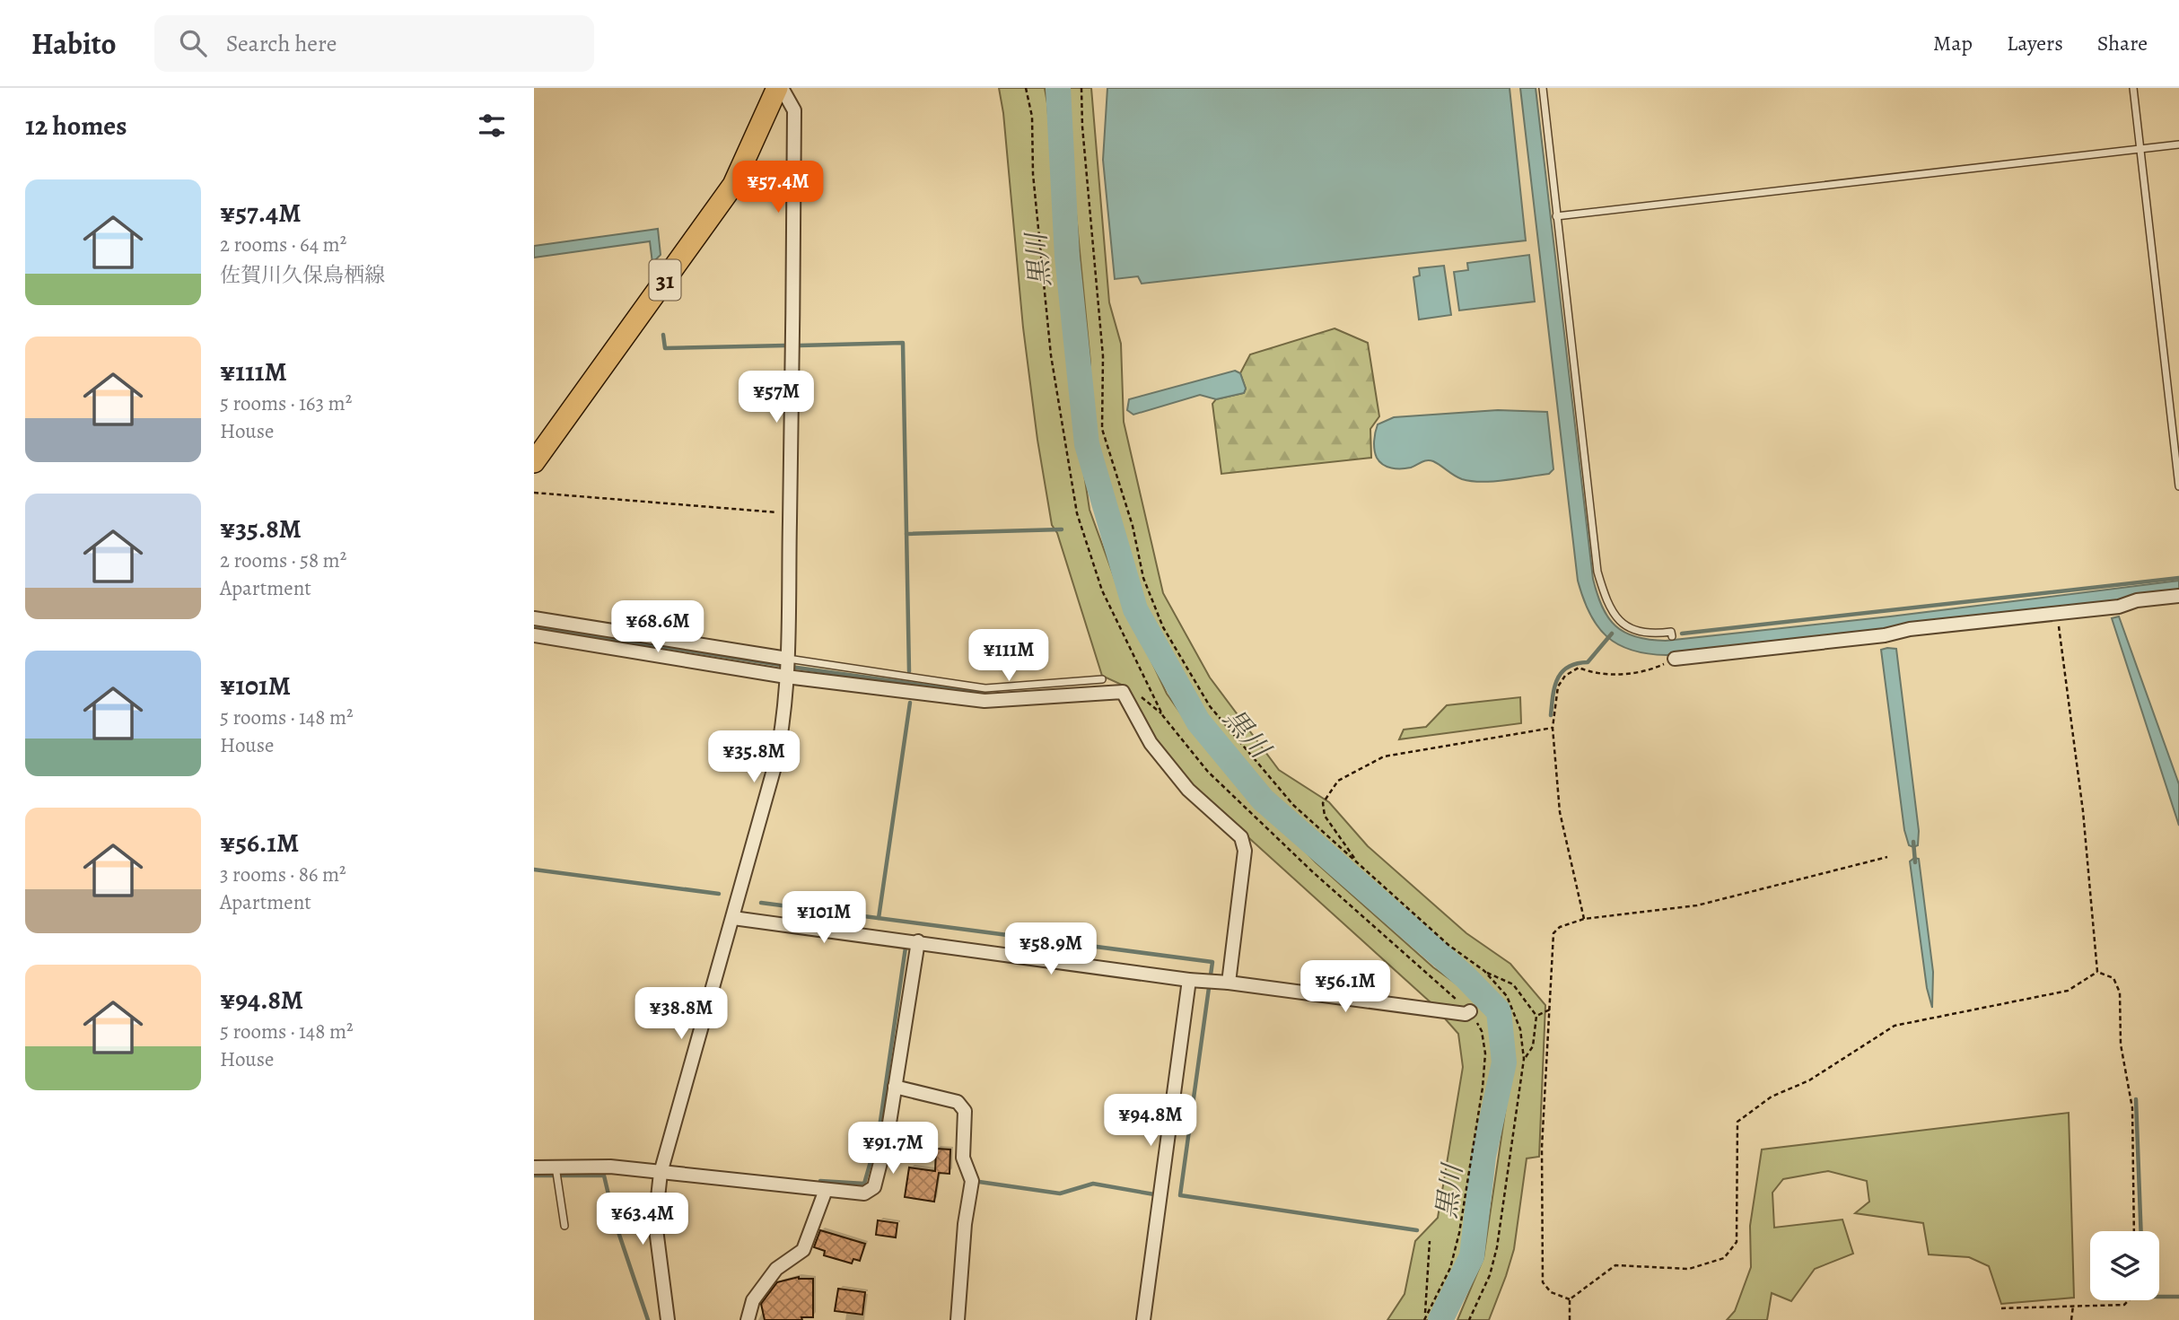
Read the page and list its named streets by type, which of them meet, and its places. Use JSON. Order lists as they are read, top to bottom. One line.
{"streets":{"main road":["31"]},"water":["黒川"],"page":{"header":"Habito","search":"Search here","nav":["Map","Layers","Share"],"heading":"12 homes","price":["¥57.4M","¥57M","¥68.6M","¥111M","¥35.8M","¥101M","¥58.9M","¥56.1M","¥38.8M","¥94.8M","¥91.7M","¥63.4M"],"list":[{"name":"¥57.4M","note":"2 rooms · 64 m² · 佐賀川久保鳥栖線"},{"name":"¥111M","note":"5 rooms · 163 m² · House"},{"name":"¥35.8M","note":"2 rooms · 58 m² · Apartment"},{"name":"¥101M","note":"5 rooms · 148 m² · House"},{"name":"¥56.1M","note":"3 rooms · 86 m² · Apartment"},{"name":"¥94.8M","note":"5 rooms · 148 m² · House"}]}}
